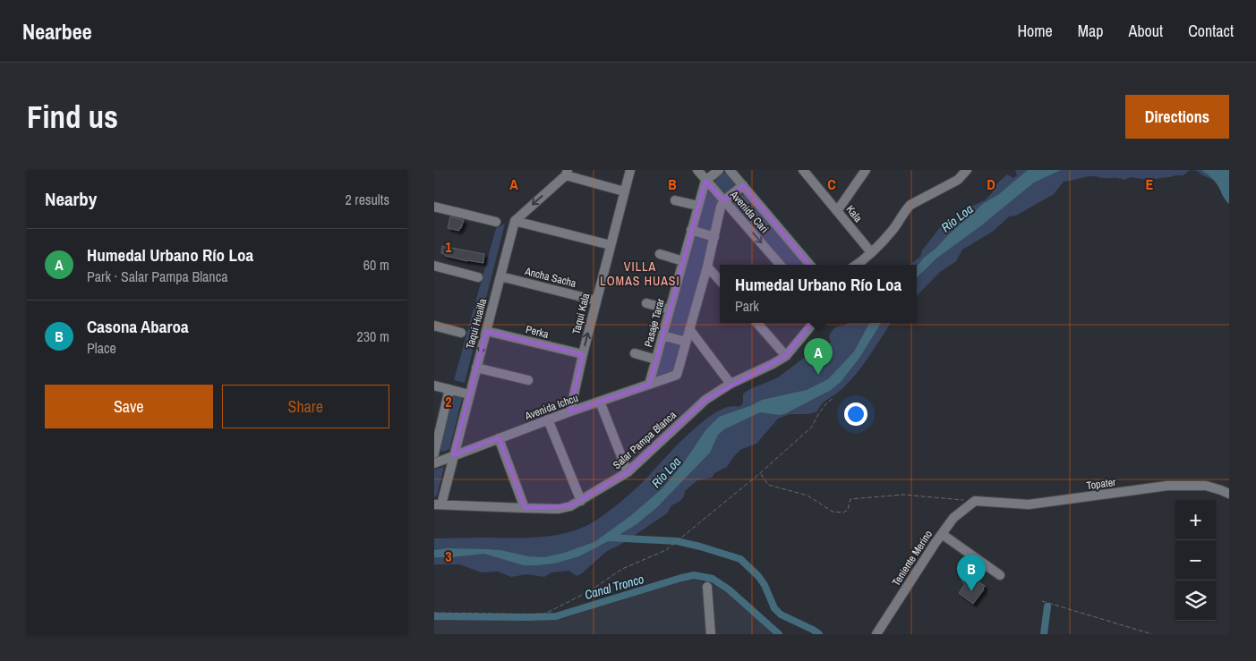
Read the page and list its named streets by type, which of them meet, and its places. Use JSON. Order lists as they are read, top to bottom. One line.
{"streets":{"street":["Avenida Cari","Kala","Ancha Sacha","Taqui Kala","Pasaje Tarar","Taqui Huailla","Perka","Avenida Ichcu","Salar Pampa Blanca","Topater","Teniente Merino"]},"crossings":[["Avenida Cari","Pasaje Tarar"],["Ancha Sacha","Taqui Kala"],["Ancha Sacha","Taqui Huailla"],["Taqui Kala","Perka"],["Taqui Kala","Avenida Ichcu"],["Pasaje Tarar","Avenida Ichcu"],["Taqui Huailla","Perka"],["Taqui Huailla","Avenida Ichcu"],["Taqui Huailla","Salar Pampa Blanca"],["Topater","Teniente Merino"]],"districts":["VILLA LOMAS HUASI"],"water":["Río Loa","Canal Tronco"],"page":{"header":"Nearbee","nav":["Home","Map","About","Contact"],"buttons":["Directions",["Save","Share"]],"title":"Find us","heading":["Nearby","2 results"],"list":[{"mark":"A","name":"Humedal Urbano Río Loa","note":"Park · Salar Pampa Blanca","value":"60 m"},{"mark":"B","name":"Casona Abaroa","note":"Place","value":"230 m"}],"popup":["Humedal Urbano Río Loa","Park"],"pins":["A","B"],"map_buttons":["+","−"]},"grid":{"columns":["A","B","C","D","E"],"rows":["1","2","3"]}}
